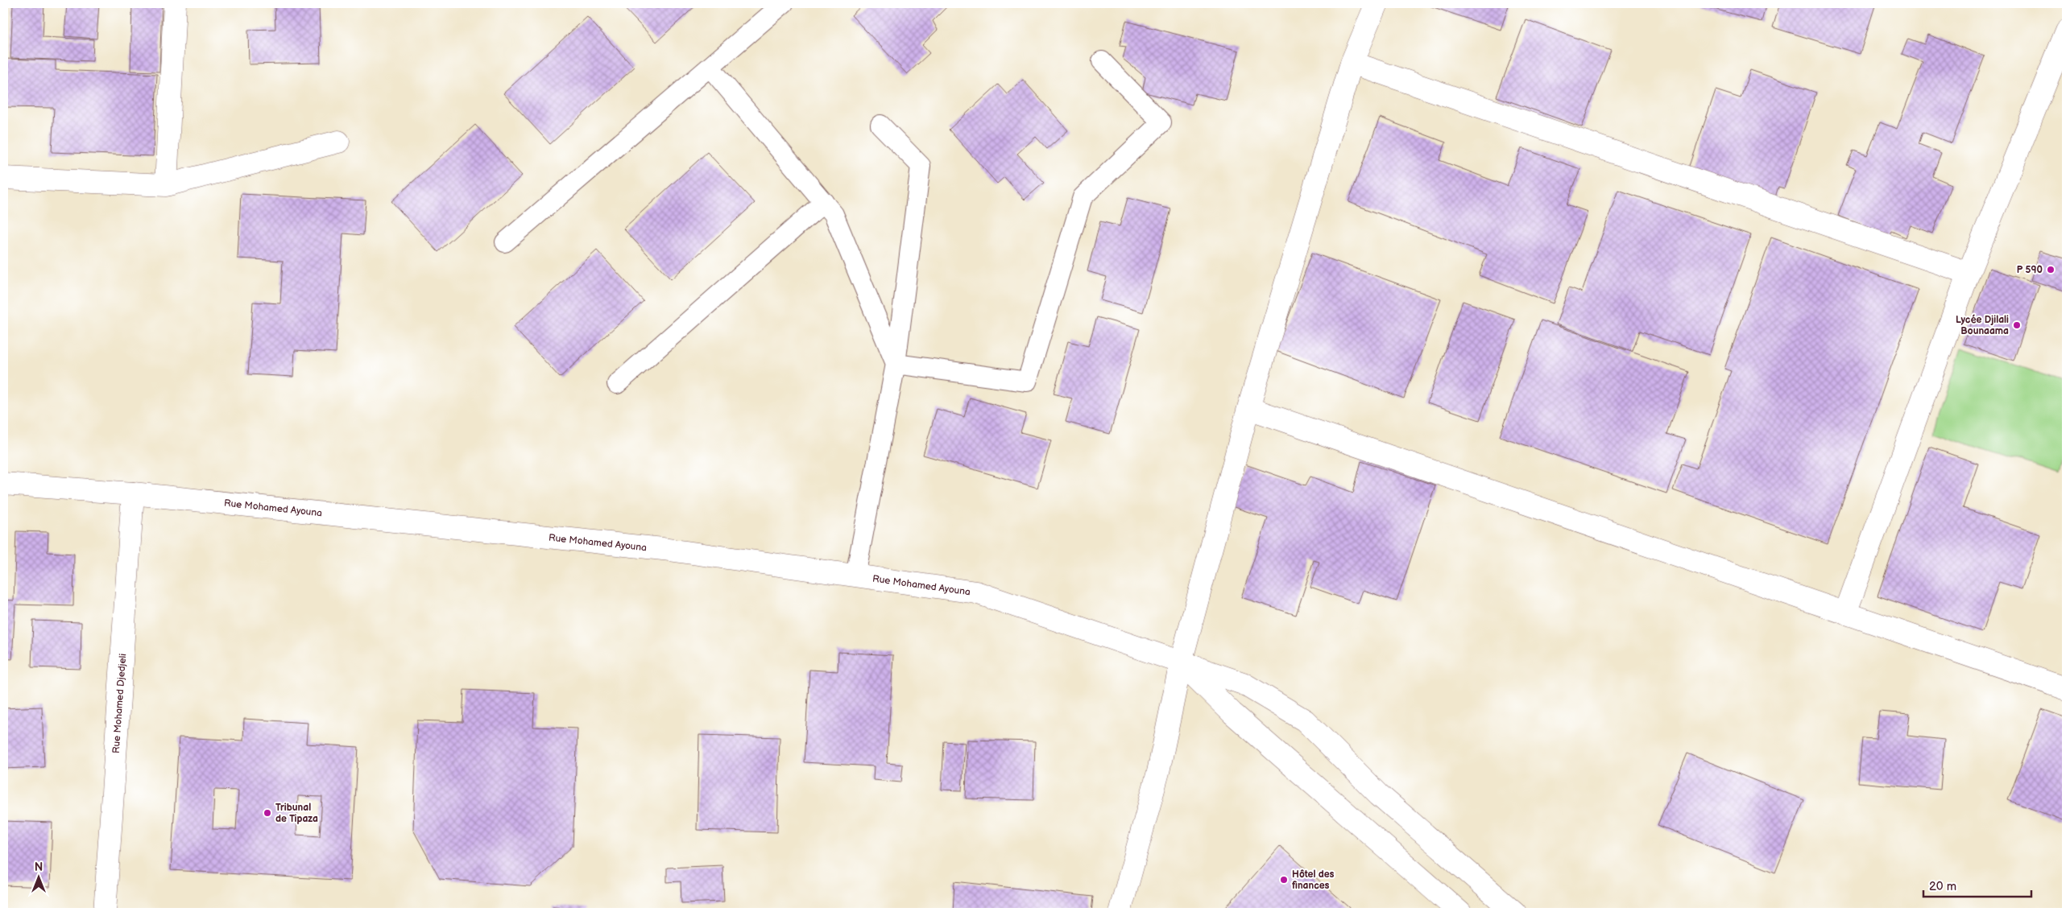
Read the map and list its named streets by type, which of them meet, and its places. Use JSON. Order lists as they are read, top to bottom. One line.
{"streets":{"street":["Rue Mohamed Ayouna","Rue Mohamed Djedjeli"]},"crossings":[["Rue Mohamed Ayouna","Rue Mohamed Djedjeli"]],"places":["P 590","Lycée Djilali Bounaama","Tribunal de Tipaza","Hôtel des finances"],"scale_bar":"20 m","north":"top"}
